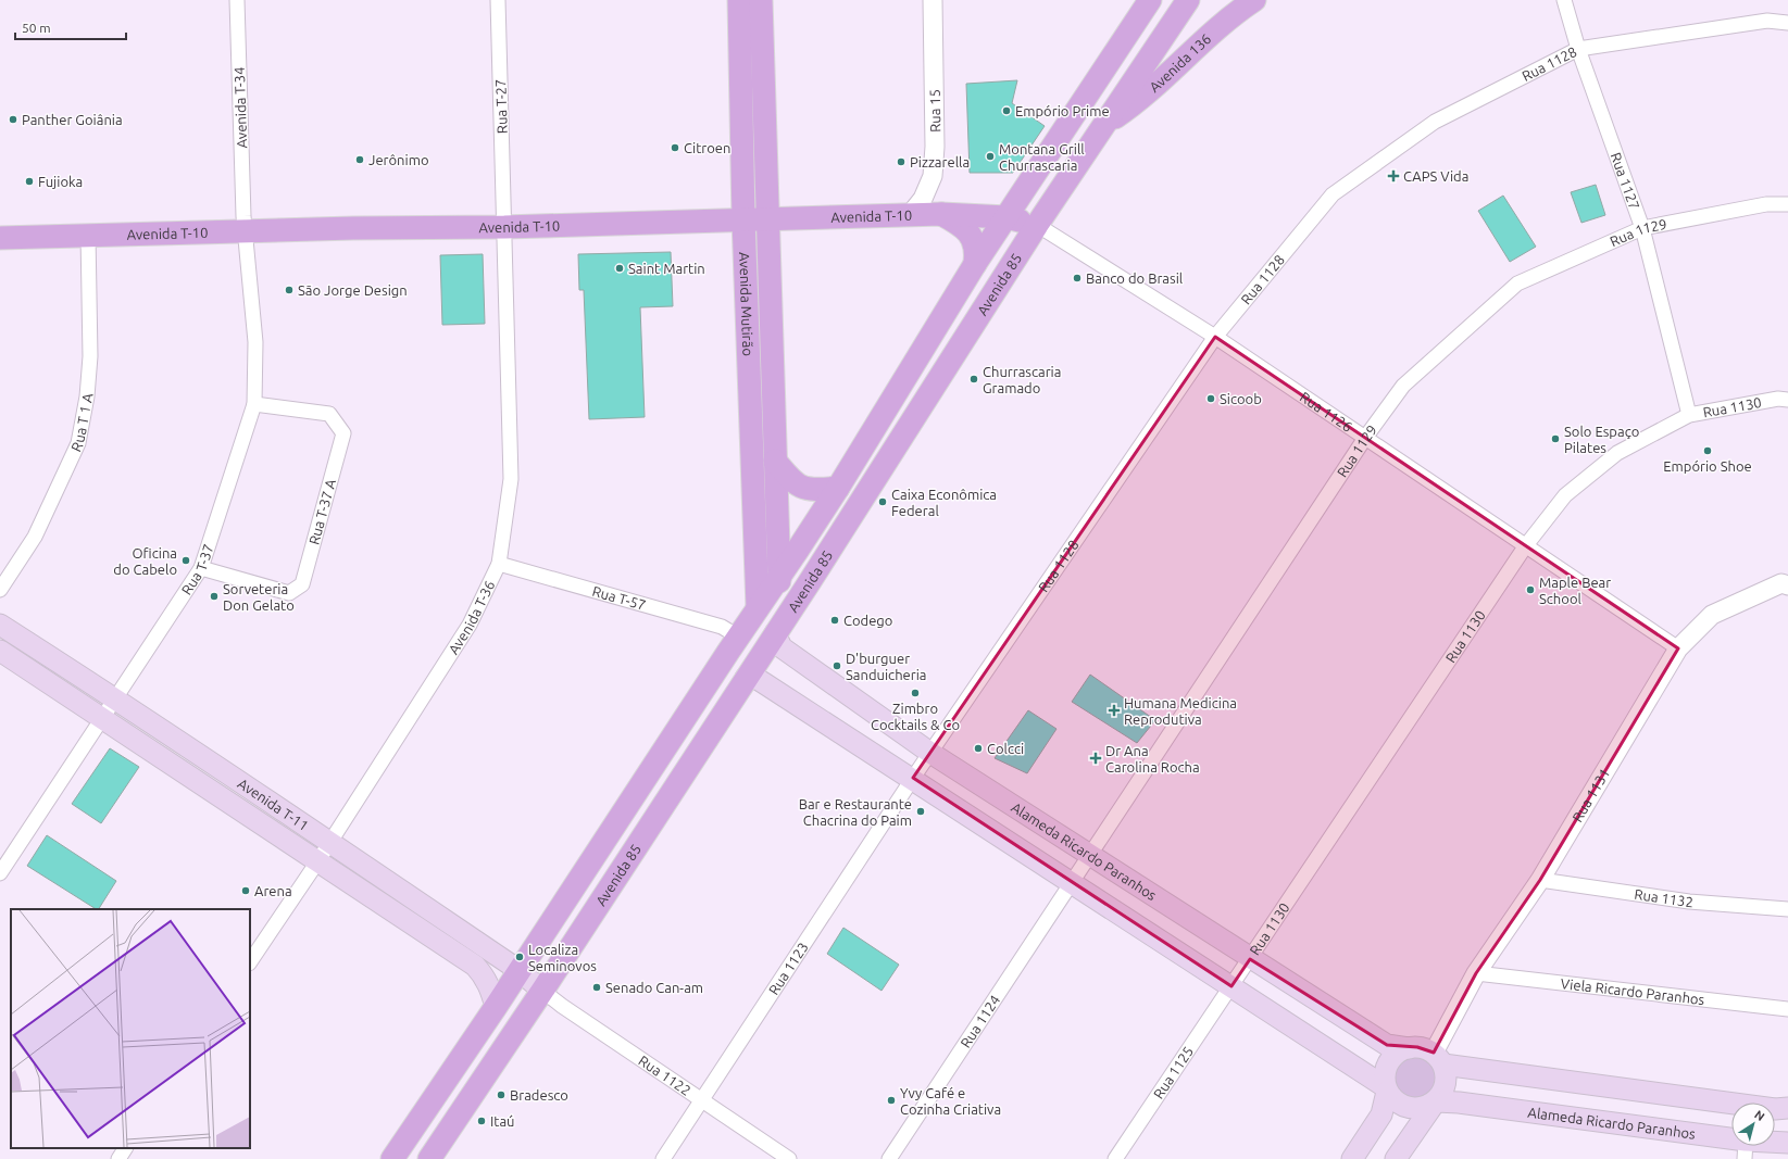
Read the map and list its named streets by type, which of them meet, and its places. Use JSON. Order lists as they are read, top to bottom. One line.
{"streets":{"main road":["Avenida 136","Avenida T-10","Avenida 85","Avenida Mutirão","Avenida T-11","Alameda Ricardo Paranhos"],"street":["Rua 1128","Rua T-27","Avenida T-34","Rua 15","Rua 1127","Rua 1129","Rua 1130","Rua 1126","Rua T 1 A","Rua T-37 A","Rua T-37","Rua T-57","Avenida T-36","Rua 1131","Rua 1132","Rua 1123","Viela Ricardo Paranhos","Rua 1124","Rua 1125","Rua 1122"]},"crossings":[["Avenida 136","Avenida 85"],["Rua 1128","Rua 1127"],["Rua 1128","Rua 1126"],["Rua 1128","Alameda Ricardo Paranhos"],["Rua 1128","Rua 1123"],["Rua T-27","Avenida T-10"],["Rua T-27","Avenida T-36"],["Avenida T-34","Avenida T-10"],["Avenida T-34","Rua T-37"],["Rua 15","Avenida T-10"],["Rua 1127","Rua 1129"],["Rua 1127","Rua 1130"],["Avenida T-10","Avenida 85"],["Avenida T-10","Avenida Mutirão"],["Avenida T-10","Rua 1126"],["Avenida T-10","Rua T 1 A"],["Avenida T-10","Rua T-37"],["Avenida T-10","Avenida T-36"],["Rua 1129","Rua 1126"],["Rua 1129","Alameda Ricardo Paranhos"],["Rua 1129","Rua 1124"],["Avenida 85","Avenida Mutirão"],["Avenida 85","Rua 1126"],["Avenida 85","Rua T-57"],["Avenida 85","Avenida T-11"],["Avenida 85","Alameda Ricardo Paranhos"],["Avenida 85","Rua 1122"],["Rua 1130","Rua 1126"],["Rua 1130","Alameda Ricardo Paranhos"],["Rua 1130","Rua 1125"],["Rua 1126","Rua 1131"],["Rua T-37 A","Rua T-37"],["Rua T-37","Avenida T-11"],["Rua T-57","Avenida T-36"],["Avenida T-36","Avenida T-11"],["Rua 1131","Alameda Ricardo Paranhos"],["Rua 1131","Rua 1132"],["Rua 1131","Viela Ricardo Paranhos"],["Avenida T-11","Rua 1122"],["Rua 1123","Rua 1122"]],"places":{"other":["Empório Prime","Panther Goiânia","Citroen","Montana Grill Churrascaria","Jerônimo","Pizzarella","Fujioka","Saint Martin","Banco do Brasil","São Jorge Design","Churrascaria Gramado","Sicoob","Solo Espaço Pilates","Empório Shoe","Caixa Econômica Federal","Oficina do Cabelo","Maple Bear School","Sorveteria Don Gelato","Codego","D'burguer Sanduicheria","Zimbro Cocktails & Co","Colcci","Bar e Restaurante Chacrina do Paim","Arena","Localiza Seminovos","Senado Can-am","Bradesco","Yvy Café e Cozinha Criativa","Itaú"],"health":["CAPS Vida","Humana Medicina Reprodutiva","Dr Ana Carolina Rocha"]},"scale_bar":"50 m","north":"top right"}
